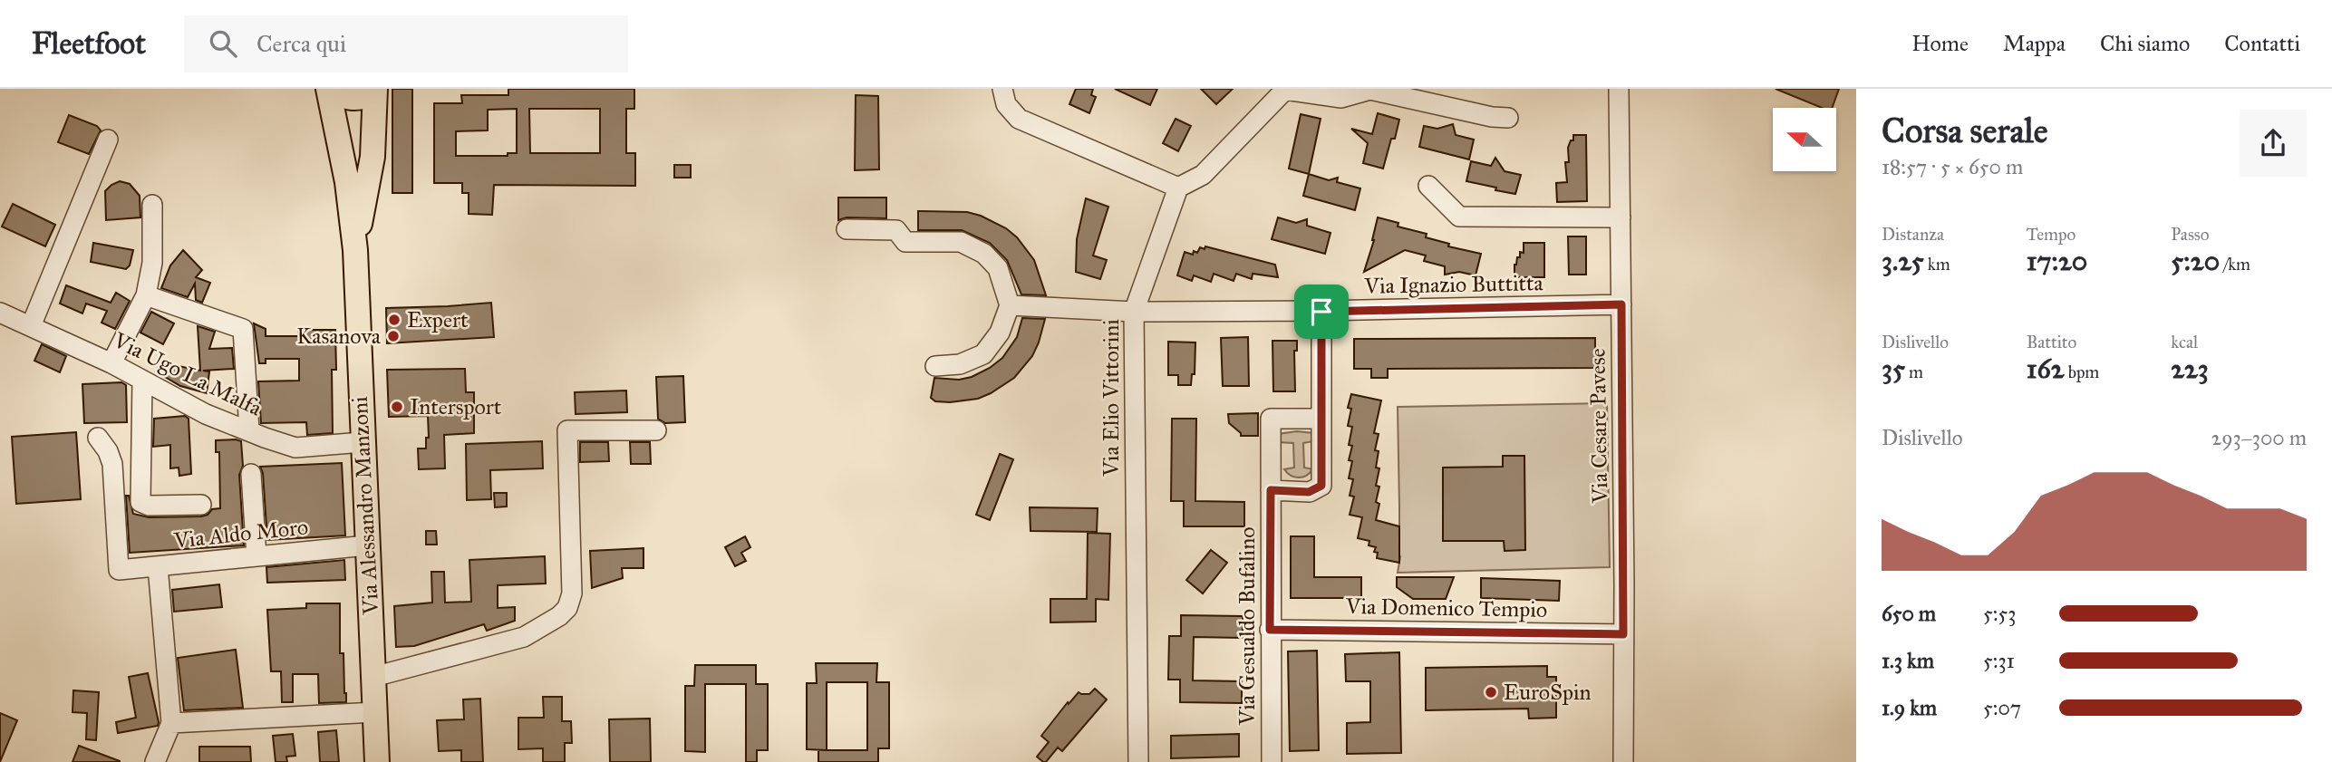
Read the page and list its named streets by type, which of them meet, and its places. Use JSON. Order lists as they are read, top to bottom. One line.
{"streets":{"main road":["Via Alessandro Manzoni"],"street":["Via Ignazio Buttitta","Via Ugo La Malfa","Via Elio Vittorini","Via Cesare Pavese","Via Aldo Moro","Via Domenico Tempio","Via Gesualdo Bufalino"]},"crossings":[["Via Ignazio Buttitta","Via Elio Vittorini"],["Via Ignazio Buttitta","Via Cesare Pavese"],["Via Ugo La Malfa","Via Alessandro Manzoni"],["Via Cesare Pavese","Via Domenico Tempio"],["Via Alessandro Manzoni","Via Aldo Moro"],["Via Domenico Tempio","Via Gesualdo Bufalino"]],"places":["Expert","Kasanova","Intersport","EuroSpin"],"north":"left","page":{"header":"Fleetfoot","search":"Cerca qui","nav":["Home","Mappa","Chi siamo","Contatti"],"heading":["Corsa serale","18:57 · 5 × 650 m"],"stats":[["Distanza","3.25 km"],["Tempo","17:20"],["Passo","5:20 /km"],["Dislivello","35 m"],["Battito","162 bpm"],["kcal","223"]],"chart":["Dislivello","293–300 m"],"list":[{"name":"650 m","note":"5:53"},{"name":"1.3 km","note":"5:31"},{"name":"1.9 km","note":"5:07"}]}}
